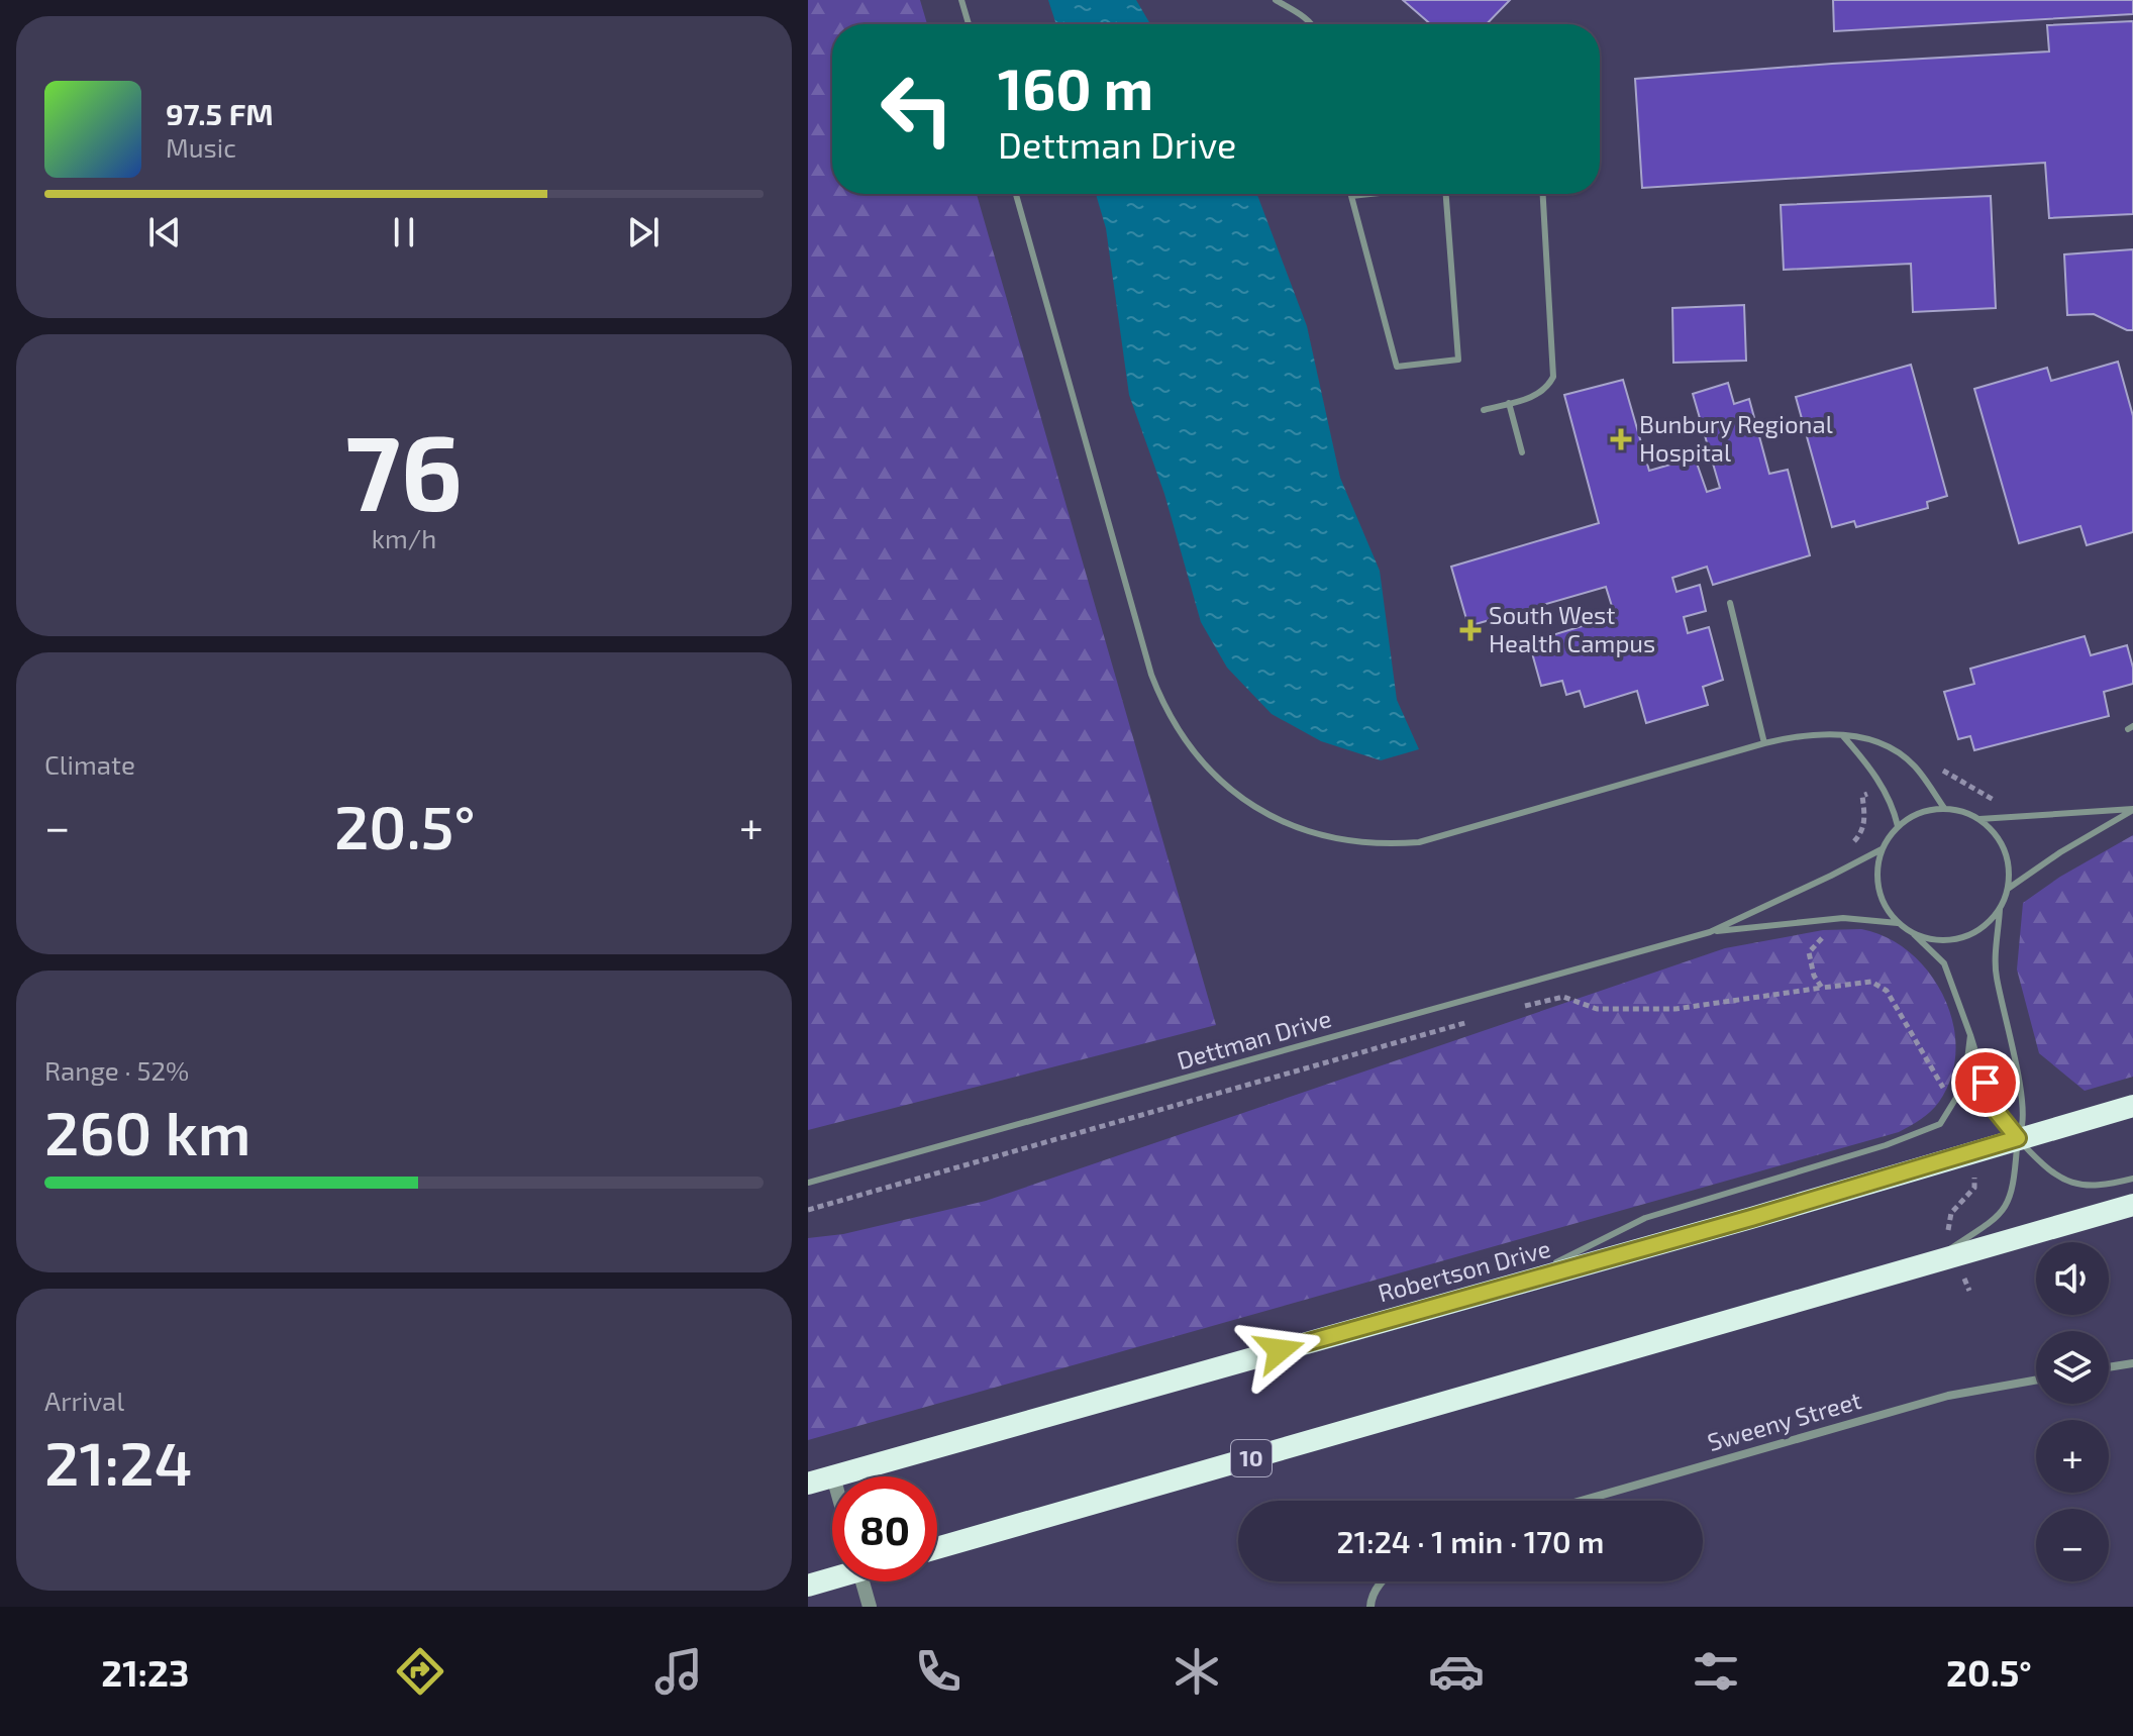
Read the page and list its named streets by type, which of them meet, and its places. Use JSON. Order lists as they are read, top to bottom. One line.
{"streets":{"highway":["Robertson Drive","10"],"street":["Sweeny Street"],"lane":["Dettman Drive"]},"places":{"health":["Bunbury Regional Hospital","South West Health Campus"]},"page":{"turn":["160 m","Dettman Drive"],"song":["97.5 FM","Music"],"tile":[["76","km/h"],"Climate",["Range · 52%","260 km"],["Arrival","21:24"]],"heat":["−","20.5°","+"],"map_buttons":["+","−"],"limit":"80","trip":"21:24 · 1 min · 170 m","tabs":["21:23","20.5°"]}}
